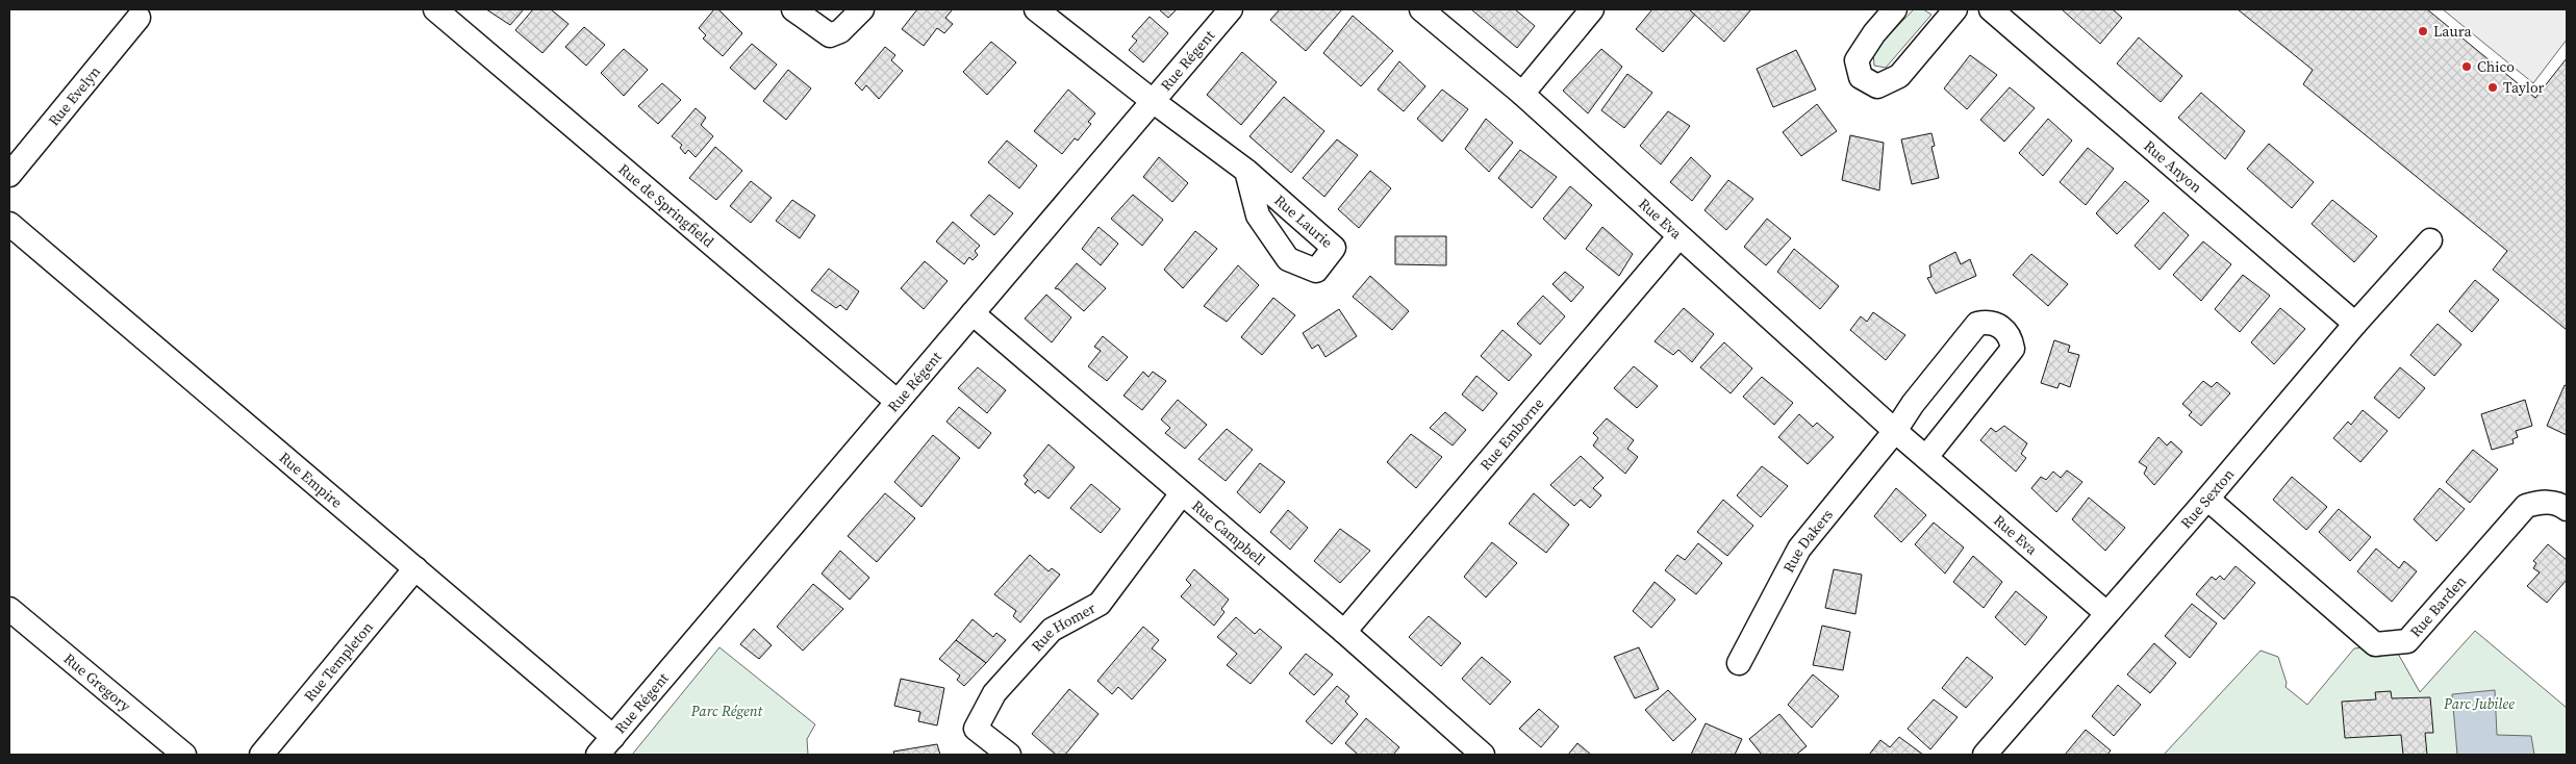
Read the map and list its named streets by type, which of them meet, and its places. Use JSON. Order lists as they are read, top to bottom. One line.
{"streets":{"street":["Rue Régent","Rue Evelyn","Rue Anyon","Rue de Springfield","Rue Eva","Rue Emborne","Rue Empire","Rue Sexton","Rue Campbell","Rue Dakers","Rue Barden","Rue Homer","Rue Templeton","Rue Gregory"]},"crossings":[["Rue Régent","Rue de Springfield"],["Rue Régent","Rue Empire"],["Rue Régent","Rue Campbell"],["Rue Anyon","Rue Sexton"],["Rue Eva","Rue Emborne"],["Rue Eva","Rue Sexton"],["Rue Eva","Rue Dakers"],["Rue Emborne","Rue Campbell"],["Rue Empire","Rue Templeton"],["Rue Sexton","Rue Barden"],["Rue Campbell","Rue Homer"]],"parks":["Parc Jubilee","Parc Régent"],"places":["Laura","Chico","Taylor"]}
